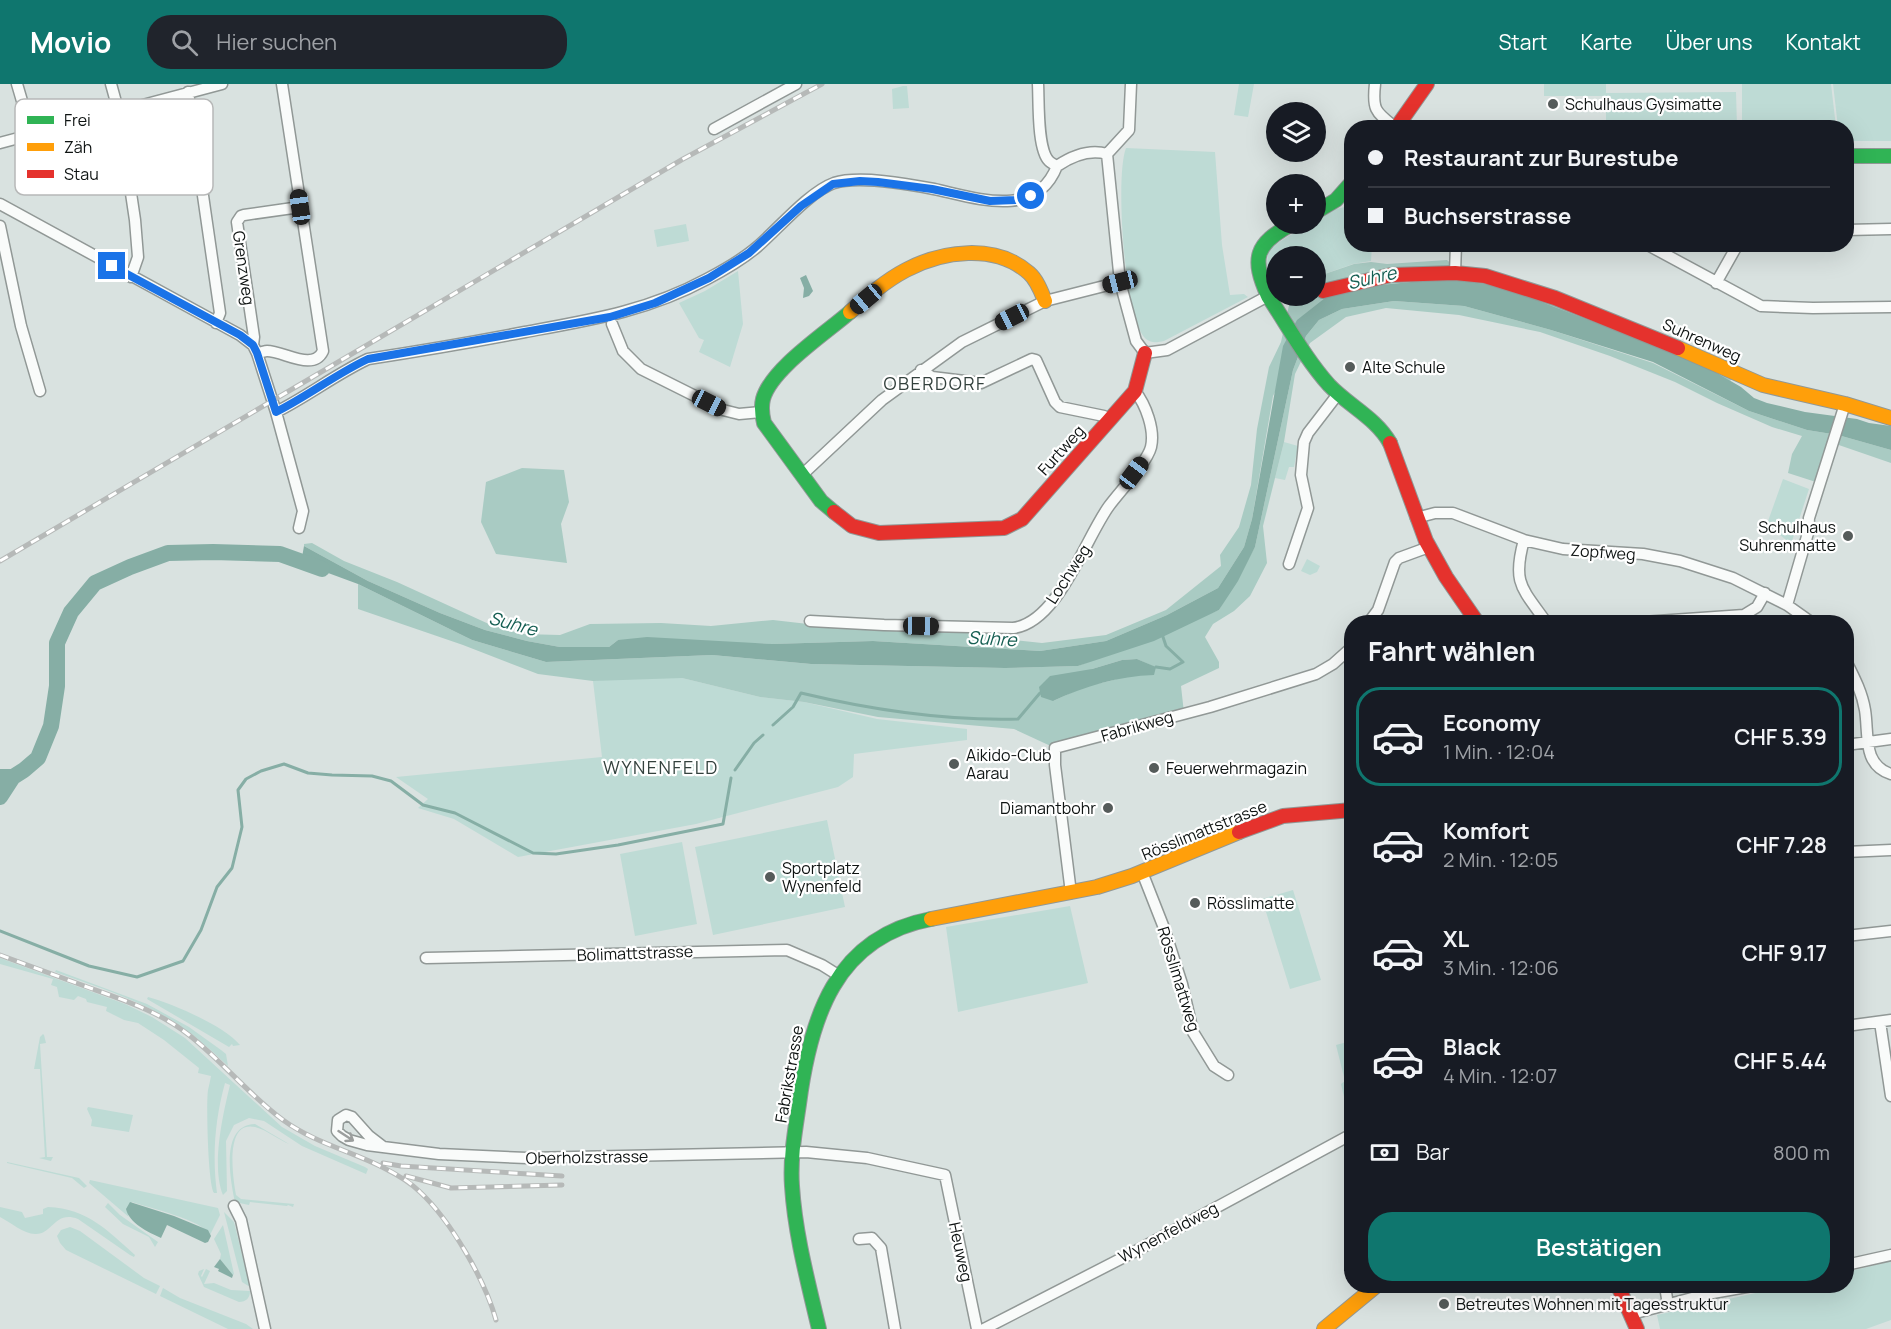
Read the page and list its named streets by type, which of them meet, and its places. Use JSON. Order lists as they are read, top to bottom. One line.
{"streets":{"street":["Grenzweg","Suhrenweg","Furtweg","Zopfweg","Lochweg","Fabrikweg","Rösslimattstrasse","Bolimattstrasse","Rösslimattweg","Fabrikstrasse","Oberholzstrasse","Wynenfeldweg","Heuweg"]},"crossings":[["Furtweg","Lochweg"],["Fabrikweg","Rösslimattstrasse"],["Fabrikweg","Fabrikstrasse"],["Rösslimattstrasse","Rösslimattweg"],["Rösslimattstrasse","Fabrikstrasse"],["Bolimattstrasse","Fabrikstrasse"],["Fabrikstrasse","Oberholzstrasse"],["Oberholzstrasse","Heuweg"]],"districts":["OBERDORF","WYNENFELD"],"water":["Suhre"],"places":["Schulhaus Gysimatte","Alte Schule","Schulhaus Suhrenmatte","Aikido-Club Aarau","Feuerwehrmagazin","Diamantbohr","Sportplatz Wynenfeld","Rösslimatte","Betreutes Wohnen mit Tagesstruktur"],"legend":["Frei","Zäh","Stau"],"page":{"header":"Movio","search":"Hier suchen","nav":["Start","Karte","Über uns","Kontakt"],"map_buttons":["+","−"],"banner":["Restaurant zur Burestube","Buchserstrasse"],"heading":"Fahrt wählen","list":[{"name":"Economy","note":"1 Min. · 12:04","value":"CHF 5.39"},{"name":"Komfort","note":"2 Min. · 12:05","value":"CHF 7.28"},{"name":"XL","note":"3 Min. · 12:06","value":"CHF 9.17"},{"name":"Black","note":"4 Min. · 12:07","value":"CHF 5.44"}],"pay":["Bar","800 m"],"buttons":"Bestätigen"}}
